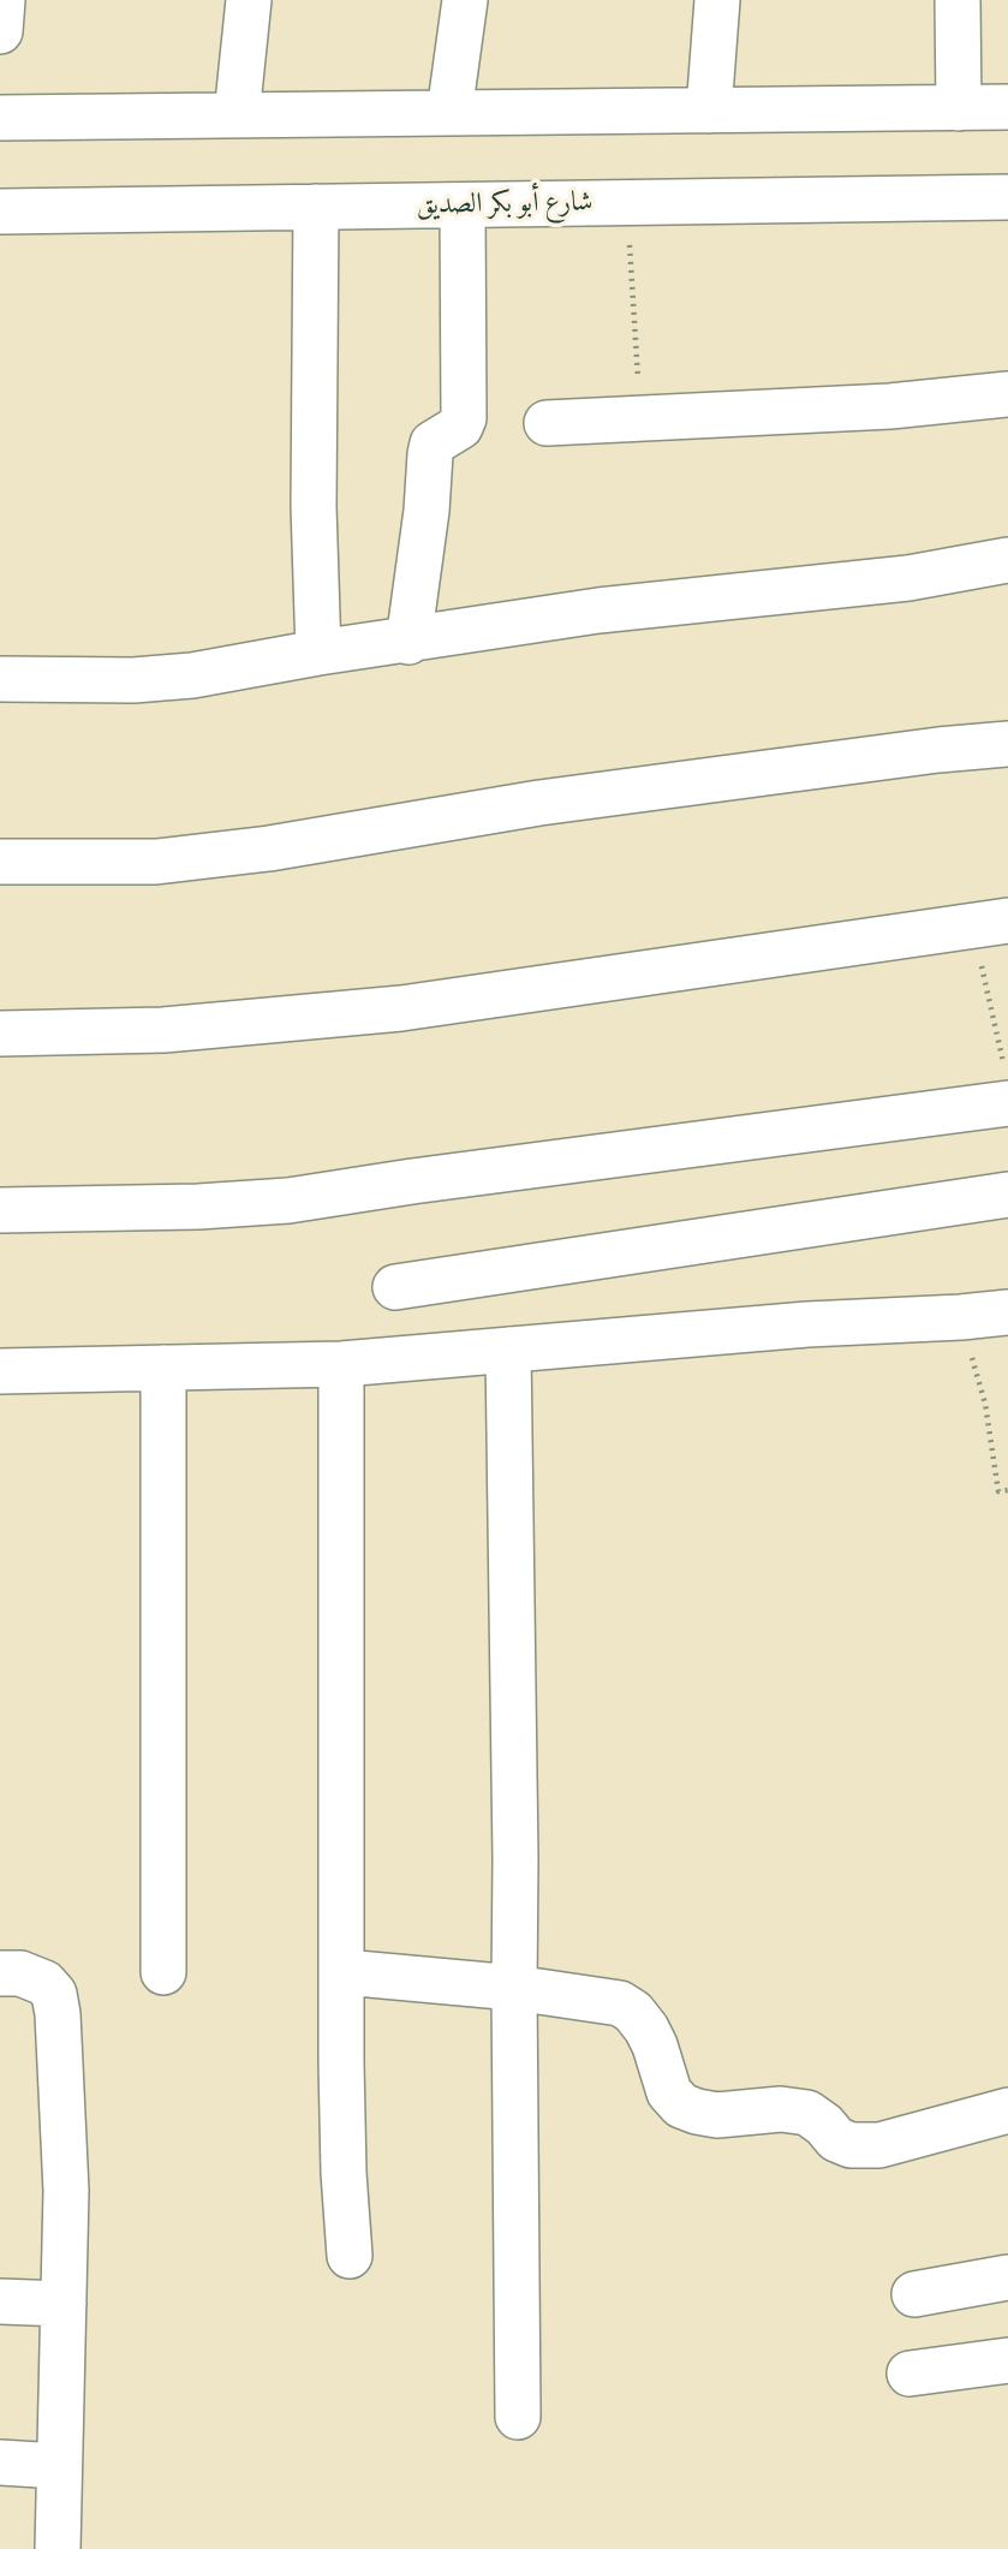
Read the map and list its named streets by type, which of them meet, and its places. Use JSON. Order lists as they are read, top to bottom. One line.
{"streets":{"street":["شارع أبو بكر الصديق"]}}
